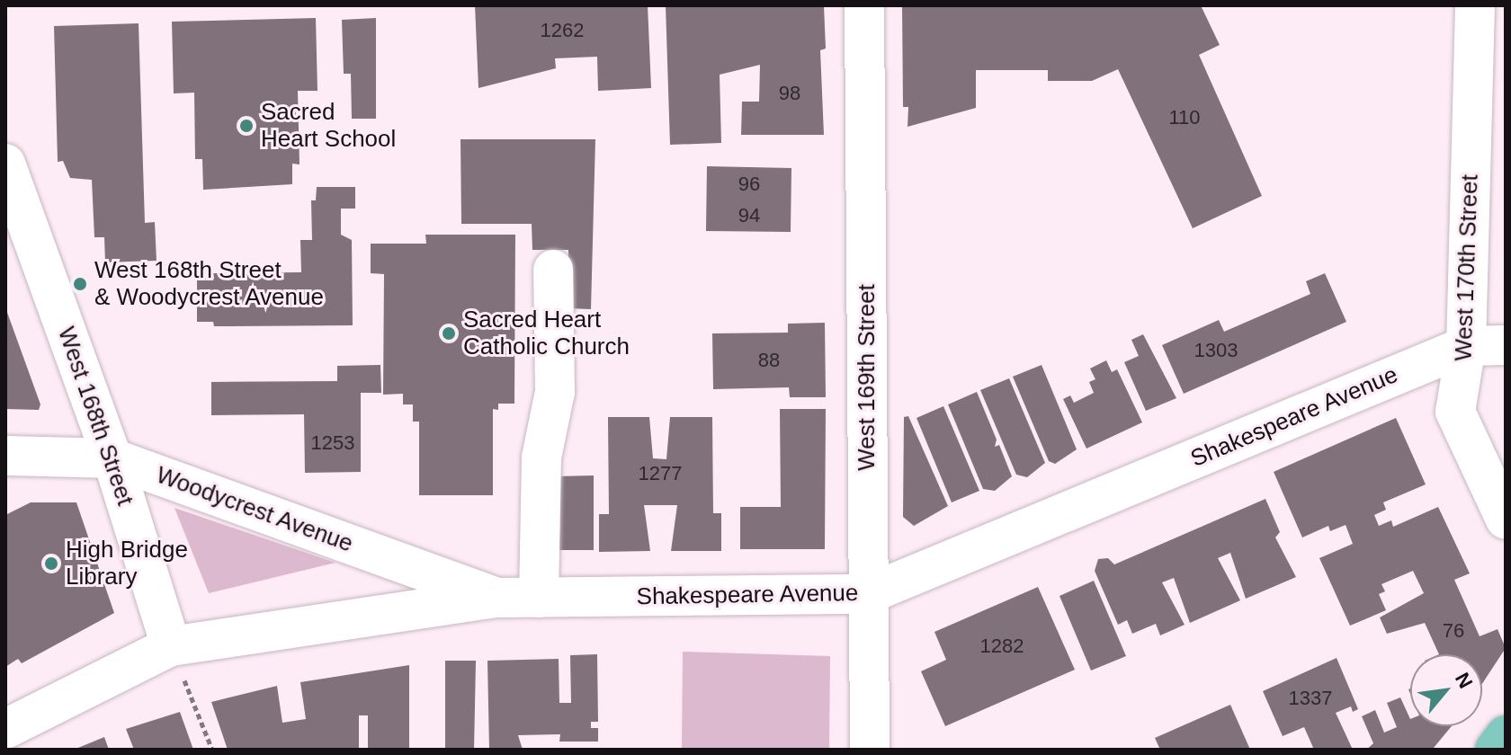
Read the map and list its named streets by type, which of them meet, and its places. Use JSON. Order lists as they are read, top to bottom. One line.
{"streets":{"street":["West 170th Street","West 169th Street","West 168th Street","Shakespeare Avenue","Woodycrest Avenue"]},"crossings":[["West 170th Street","Shakespeare Avenue"],["West 169th Street","Shakespeare Avenue"],["West 168th Street","Shakespeare Avenue"],["West 168th Street","Woodycrest Avenue"],["Shakespeare Avenue","Woodycrest Avenue"]],"places":["Sacred Heart School","West 168th Street & Woodycrest Avenue","Sacred Heart Catholic Church","High Bridge Library"],"house_numbers":["1262","98","110","96","94","1303","88","1253","1277","76","1282","1337"],"north":"top right"}
